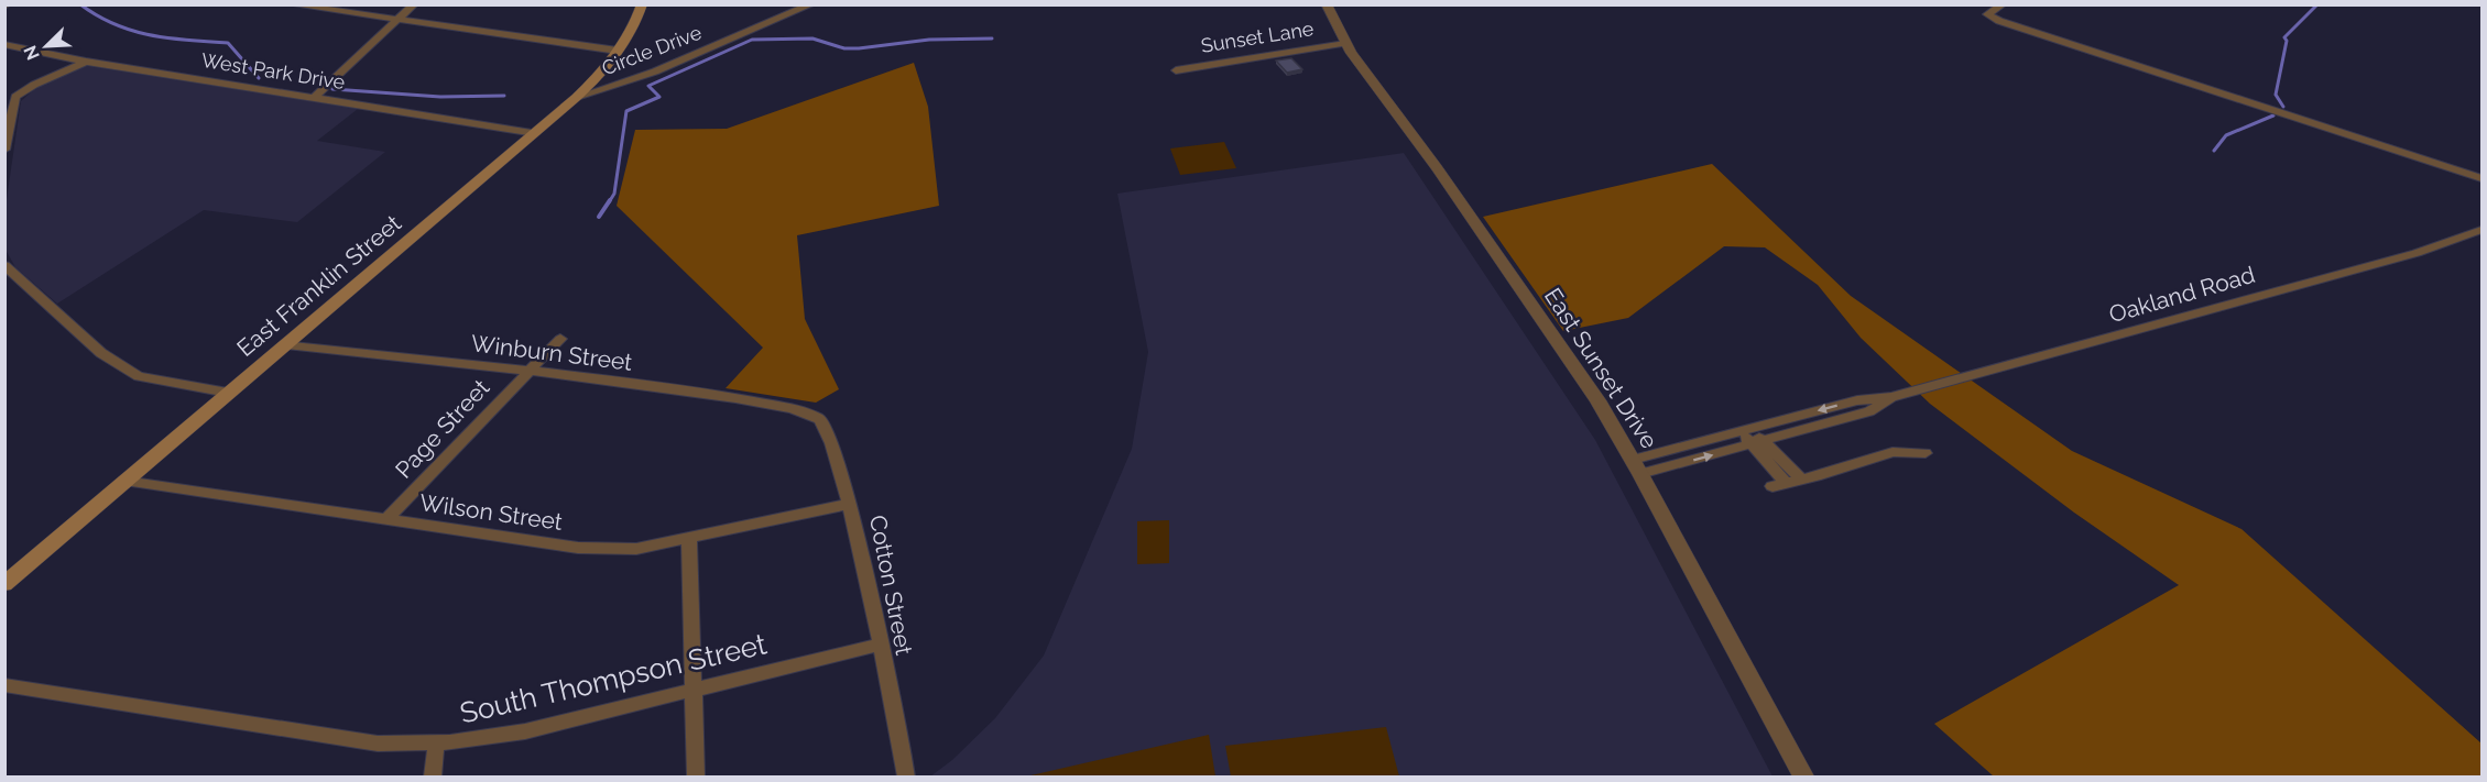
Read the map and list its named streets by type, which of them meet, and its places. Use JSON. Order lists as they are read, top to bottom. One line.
{"streets":{"main road":["East Franklin Street"],"street":["Sunset Lane","Circle Drive","West Park Drive","Oakland Road","Winburn Street","East Sunset Drive","Page Street","Wilson Street","Cotton Street","South Thompson Street"]},"crossings":[["Sunset Lane","East Sunset Drive"],["Circle Drive","East Franklin Street"],["West Park Drive","East Franklin Street"],["East Franklin Street","Winburn Street"],["East Franklin Street","Wilson Street"],["Oakland Road","East Sunset Drive"],["Winburn Street","Page Street"],["Winburn Street","Cotton Street"],["Page Street","Wilson Street"],["Wilson Street","Cotton Street"],["Cotton Street","South Thompson Street"]],"north":"bottom left"}
